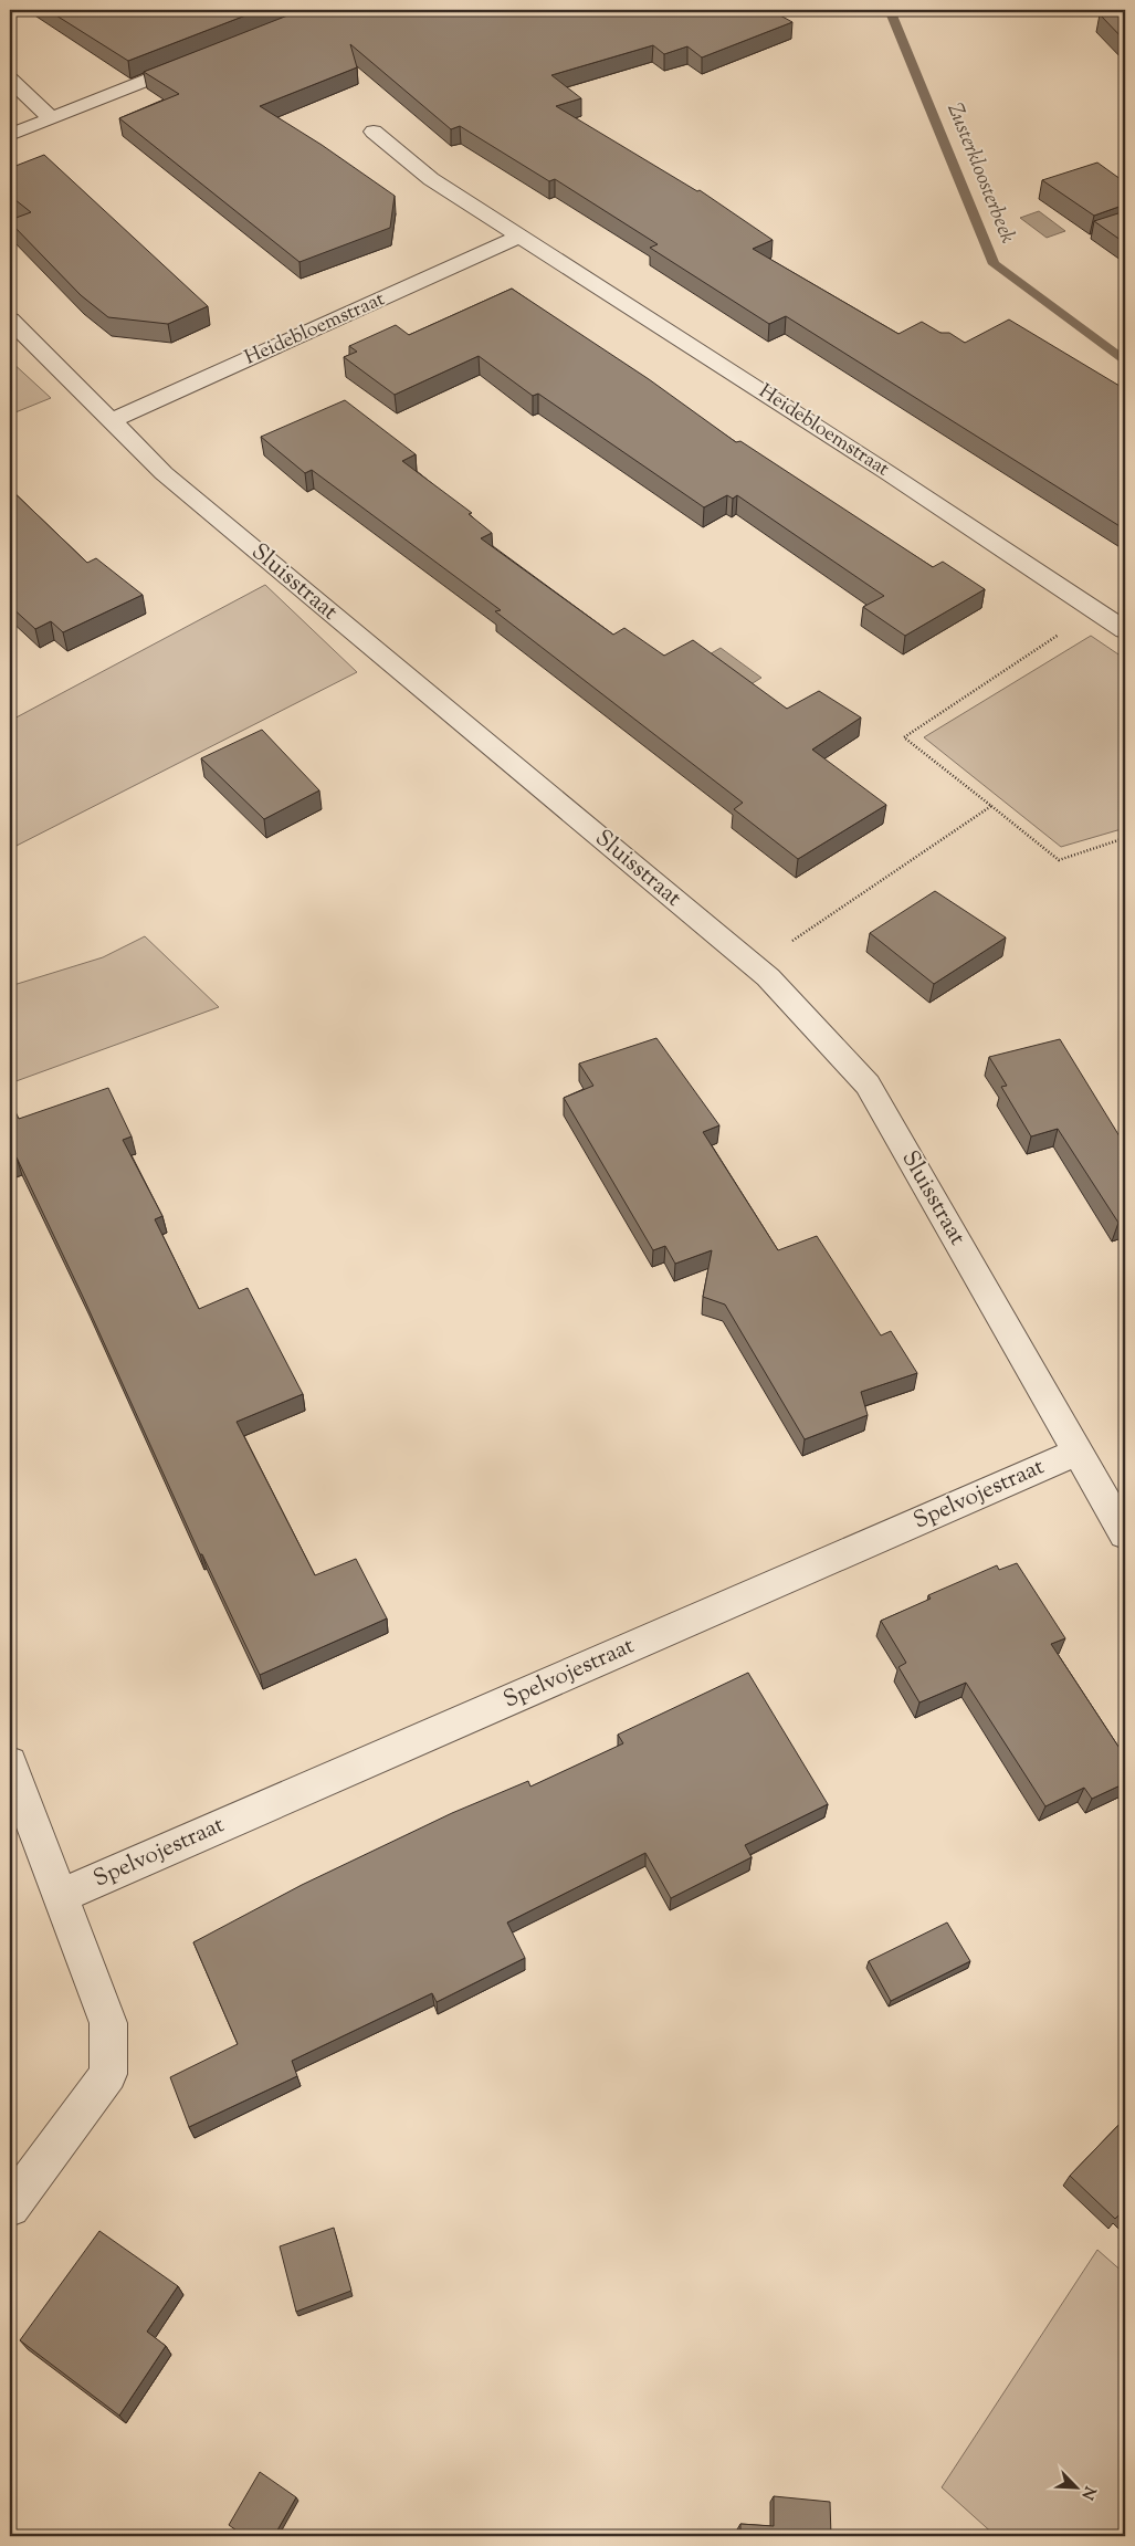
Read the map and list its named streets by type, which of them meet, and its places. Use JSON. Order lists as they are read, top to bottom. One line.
{"streets":{"street":["Heidebloemstraat","Sluisstraat","Spelvojestraat"]},"crossings":[["Heidebloemstraat","Sluisstraat"],["Sluisstraat","Spelvojestraat"]],"water":["Zusterkloosterbeek"],"north":"bottom right"}
